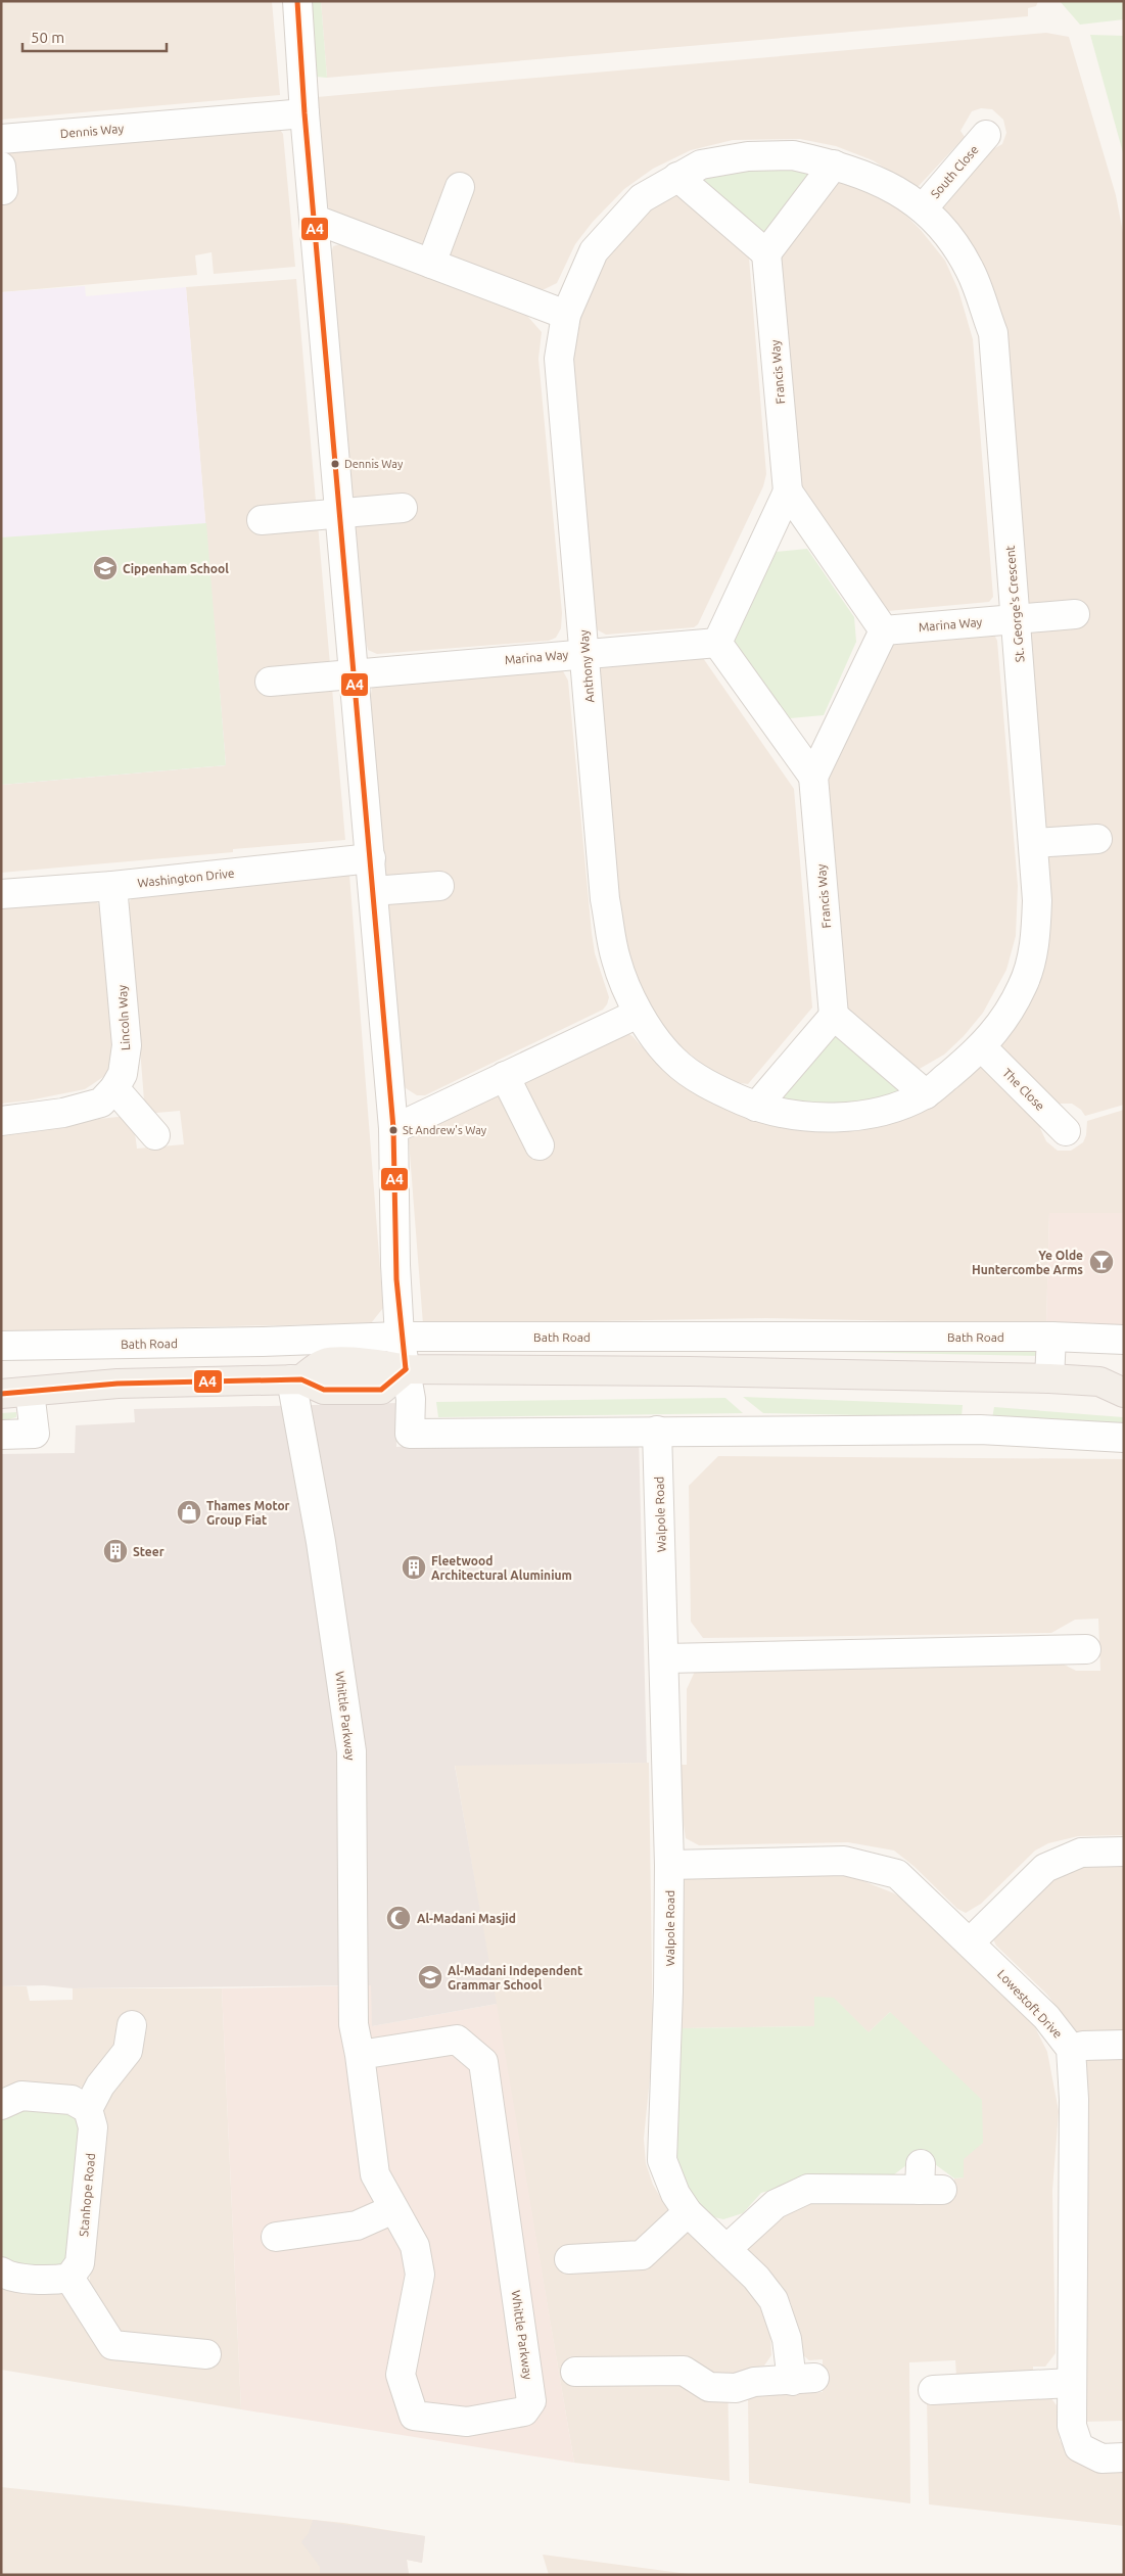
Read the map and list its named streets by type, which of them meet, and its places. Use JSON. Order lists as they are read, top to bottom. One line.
{"streets":{"street":["Dennis Way","South Close","Francis Way","St. George's Crescent","Marina Way","Anthony Way","Washington Drive","Lincoln Way","The Close","Bath Road","Walpole Road","Whittle Parkway","Lowestoft Drive","Stanhope Road"]},"crossings":[["South Close","St. George's Crescent"],["St. George's Crescent","Marina Way"],["St. George's Crescent","Anthony Way"],["St. George's Crescent","The Close"],["Marina Way","Anthony Way"],["Washington Drive","Lincoln Way"],["Walpole Road","Lowestoft Drive"]],"places":{"other":["Dennis Way","St Andrew's Way"],"school or university":["Cippenham School","Al-Madani Independent Grammar School"],"bar":["Ye Olde Huntercombe Arms"],"shop":["Thames Motor Group Fiat"],"building":["Steer","Fleetwood Architectural Aluminium"],"mosque":["Al-Madani Masjid"]},"lines":["transit line A4"],"scale_bar":"50 m"}
